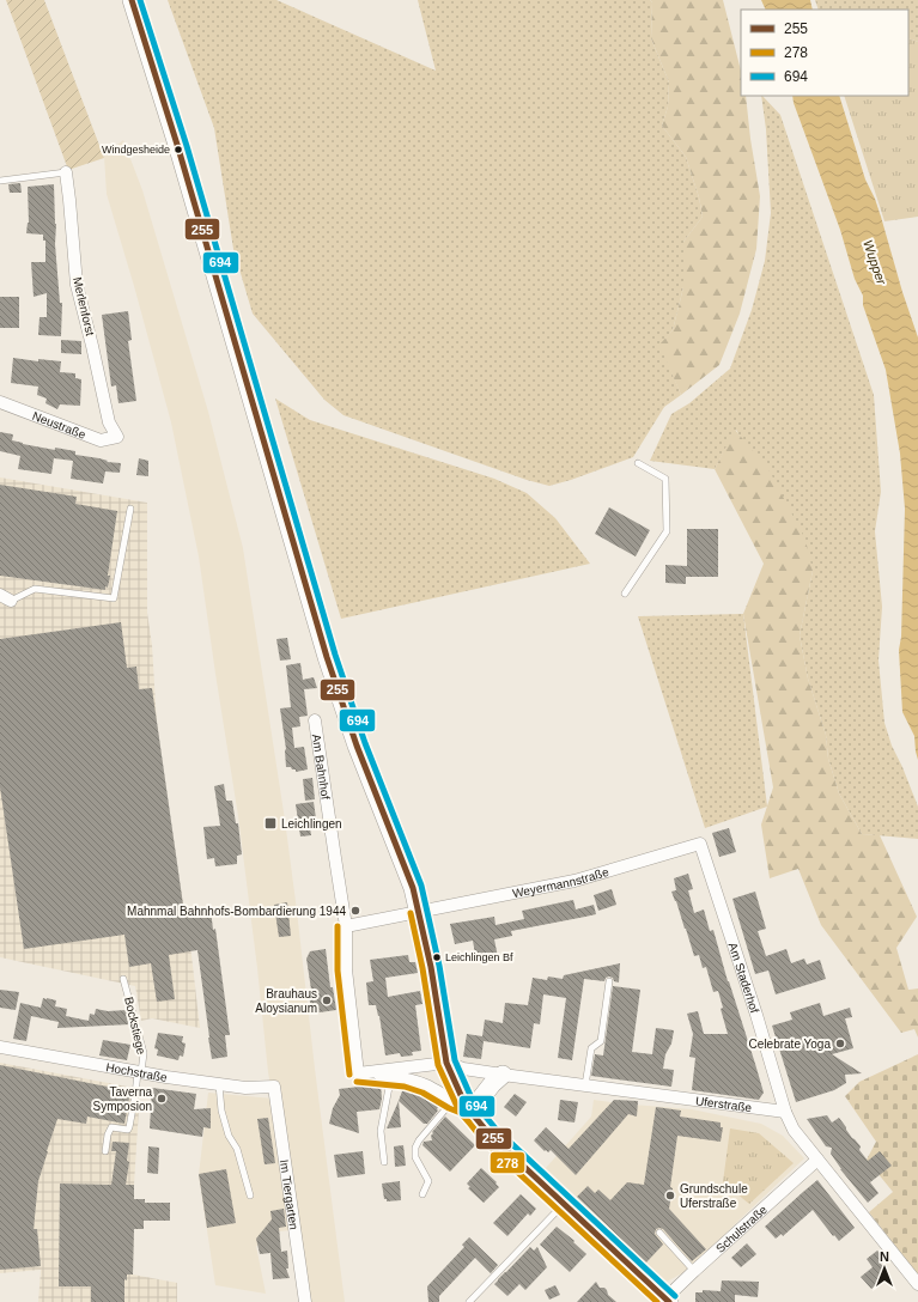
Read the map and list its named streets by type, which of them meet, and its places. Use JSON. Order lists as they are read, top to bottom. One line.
{"streets":{"street":["Merlenforst","Neustraße","Am Bahnhof","Weyermannstraße","Am Staderhof","Hochstraße","Uferstraße","Im Tiergarten","Schulstraße"],"lane":["Bockstiege"]},"crossings":[["Merlenforst","Neustraße"],["Weyermannstraße","Am Staderhof"],["Am Staderhof","Uferstraße"],["Bockstiege","Hochstraße"],["Hochstraße","Im Tiergarten"]],"water":["Wupper"],"places":{"other":["Windgesheide","Mahnmal Bahnhofs-Bombardierung 1944","Leichlingen Bf","Brauhaus Aloysianum","Celebrate Yoga","Taverna Symposion","Grundschule Uferstraße"],"transit":["Leichlingen"]},"lines":["transit line 255","transit line 694","transit line 278"],"legend":["255","278","694"],"north":"top"}
